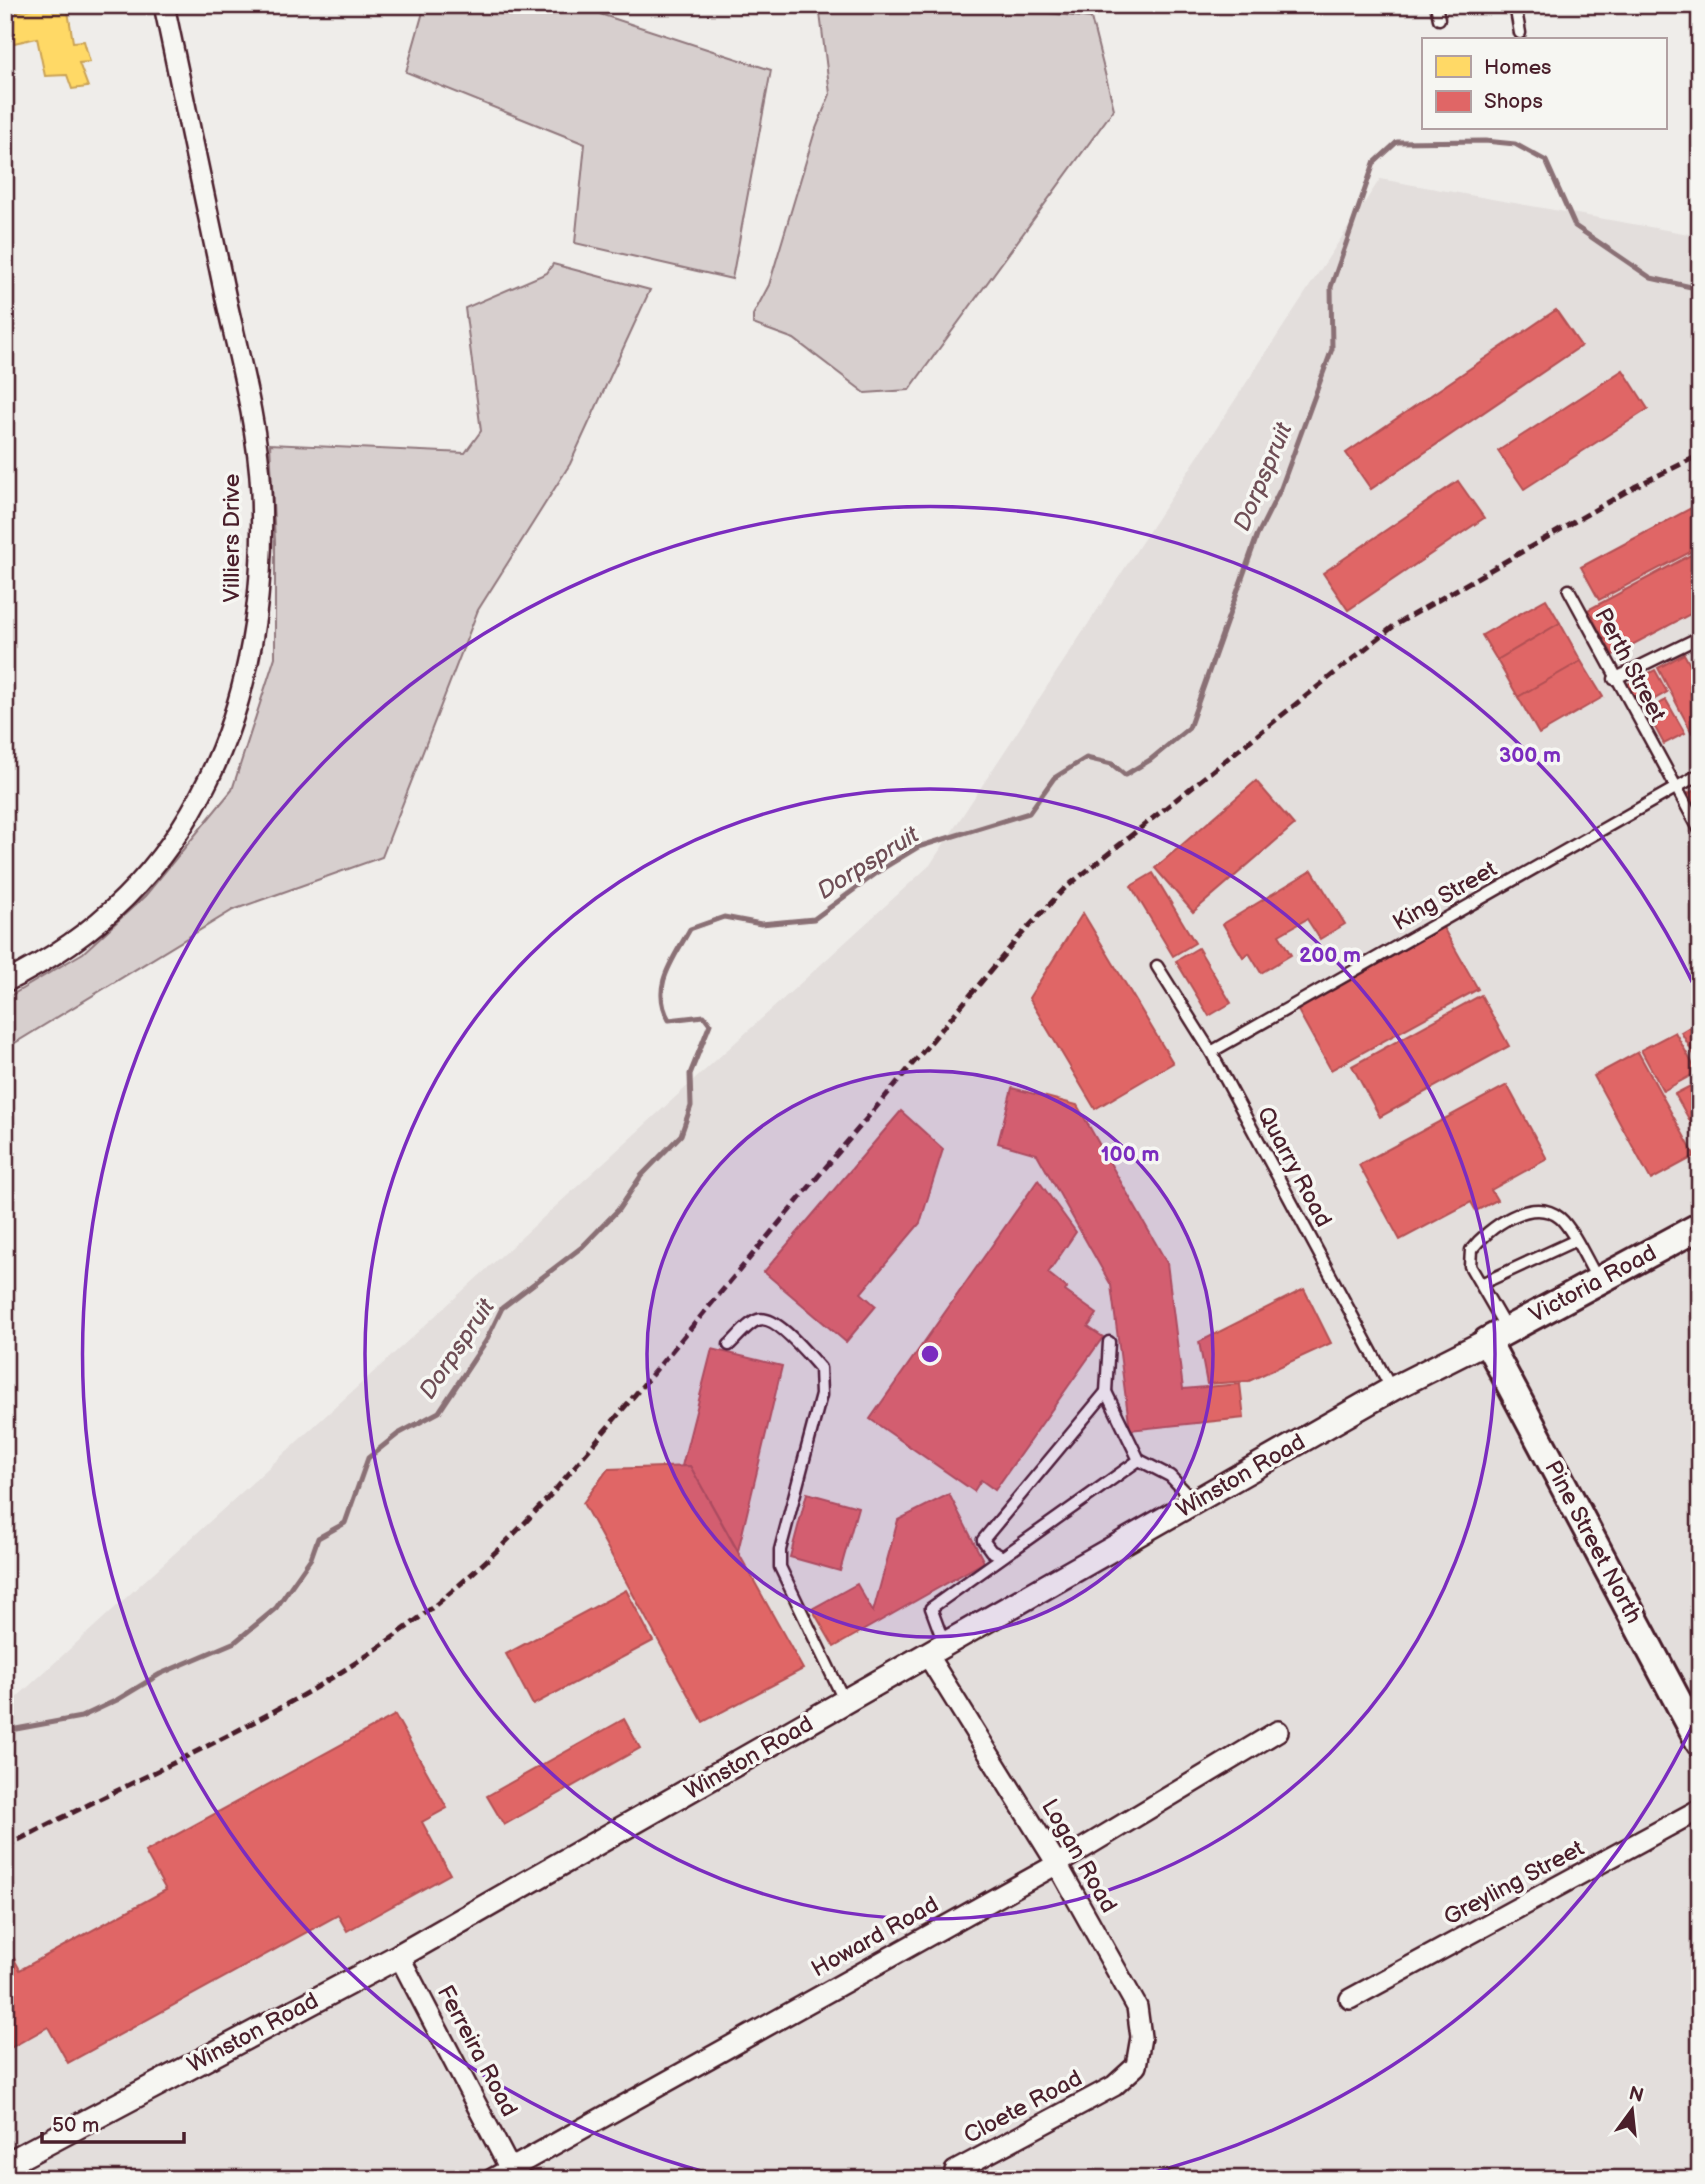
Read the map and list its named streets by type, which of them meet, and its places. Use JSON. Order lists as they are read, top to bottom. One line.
{"streets":{"main road":["Victoria Road","Pine Street North"],"street":["Villiers Drive","Winston Road","Logan Road","Greyling Street","Howard Road","Ferreira Road","Cloete Road"],"lane":["Perth Street","King Street","Quarry Road"]},"crossings":[["Perth Street","King Street"],["King Street","Quarry Road"],["Quarry Road","Winston Road"],["Victoria Road","Winston Road"],["Victoria Road","Pine Street North"],["Winston Road","Pine Street North"],["Winston Road","Logan Road"],["Winston Road","Ferreira Road"],["Logan Road","Howard Road"],["Logan Road","Cloete Road"],["Howard Road","Ferreira Road"]],"water":["Dorpspruit"],"legend":["Homes","Shops"],"scale_bar":"50 m","north":"top","rings":["300 m","200 m","100 m"]}
